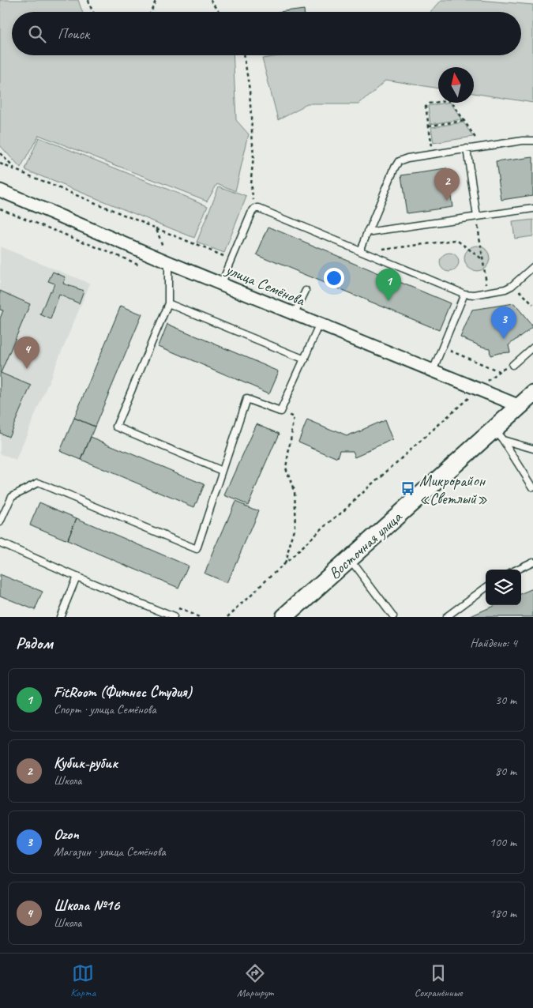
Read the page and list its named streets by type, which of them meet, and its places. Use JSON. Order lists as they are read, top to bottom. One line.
{"streets":{"main road":["Восточная улица"],"street":["улица Семёнова"]},"crossings":[["улица Семёнова","Восточная улица"]],"places":{"bus stop":["Микрорайон «Светлый»"]},"north":"top","page":{"search":"Поиск","pins":["2","1","3","4"],"heading":["Рядом","Найдено: 4"],"list":[{"mark":"1","name":"FitRoom (Фитнес Студия)","note":"Спорт · улица Семёнова","value":"30 m"},{"mark":"2","name":"Кубик-рубик","note":"Школа","value":"80 m"},{"mark":"3","name":"Ozon","note":"Магазин · улица Семёнова","value":"100 m"},{"mark":"4","name":"Школа №16","note":"Школа","value":"180 m"}],"nav":["Карта","Маршрут","Сохранённые"]}}
